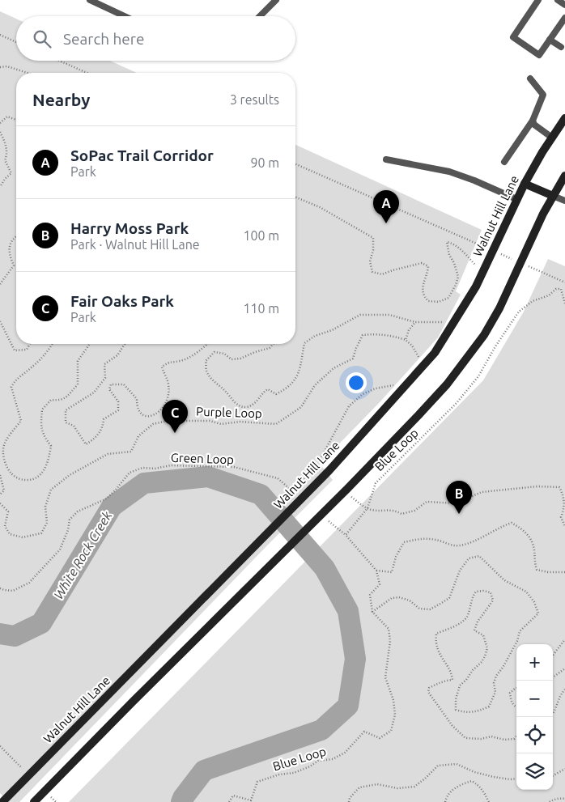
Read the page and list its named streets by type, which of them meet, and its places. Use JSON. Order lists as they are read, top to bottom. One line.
{"streets":{"main road":["Walnut Hill Lane"],"path":["Purple Loop","Blue Loop","Green Loop"]},"water":["White Rock Creek"],"page":{"search":"Search here","heading":["Nearby","3 results"],"list":[{"mark":"A","name":"SoPac Trail Corridor","note":"Park","value":"90 m"},{"mark":"B","name":"Harry Moss Park","note":"Park · Walnut Hill Lane","value":"100 m"},{"mark":"C","name":"Fair Oaks Park","note":"Park","value":"110 m"}],"pins":["A","C","B"],"map_buttons":["+","−"]}}
